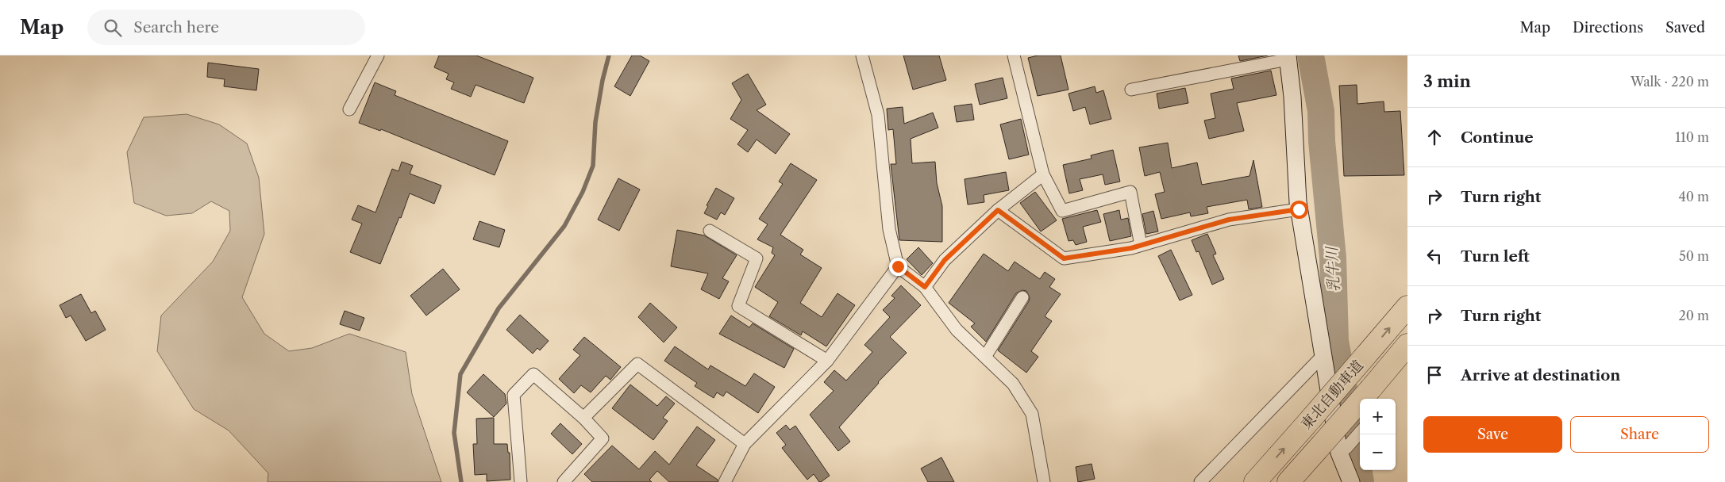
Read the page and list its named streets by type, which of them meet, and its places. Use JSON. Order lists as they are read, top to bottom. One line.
{"streets":{"highway":["東北自動車道"]},"water":["乳牛川"],"page":{"header":"Map","search":"Search here","nav":["Map","Directions","Saved"],"heading":["3 min","Walk · 220 m"],"list":[["Continue","110 m"],["Turn right","40 m"],["Turn left","50 m"],["Turn right","20 m"],"Arrive at destination"],"map_buttons":["+","−"],"buttons":["Save","Share"]}}
